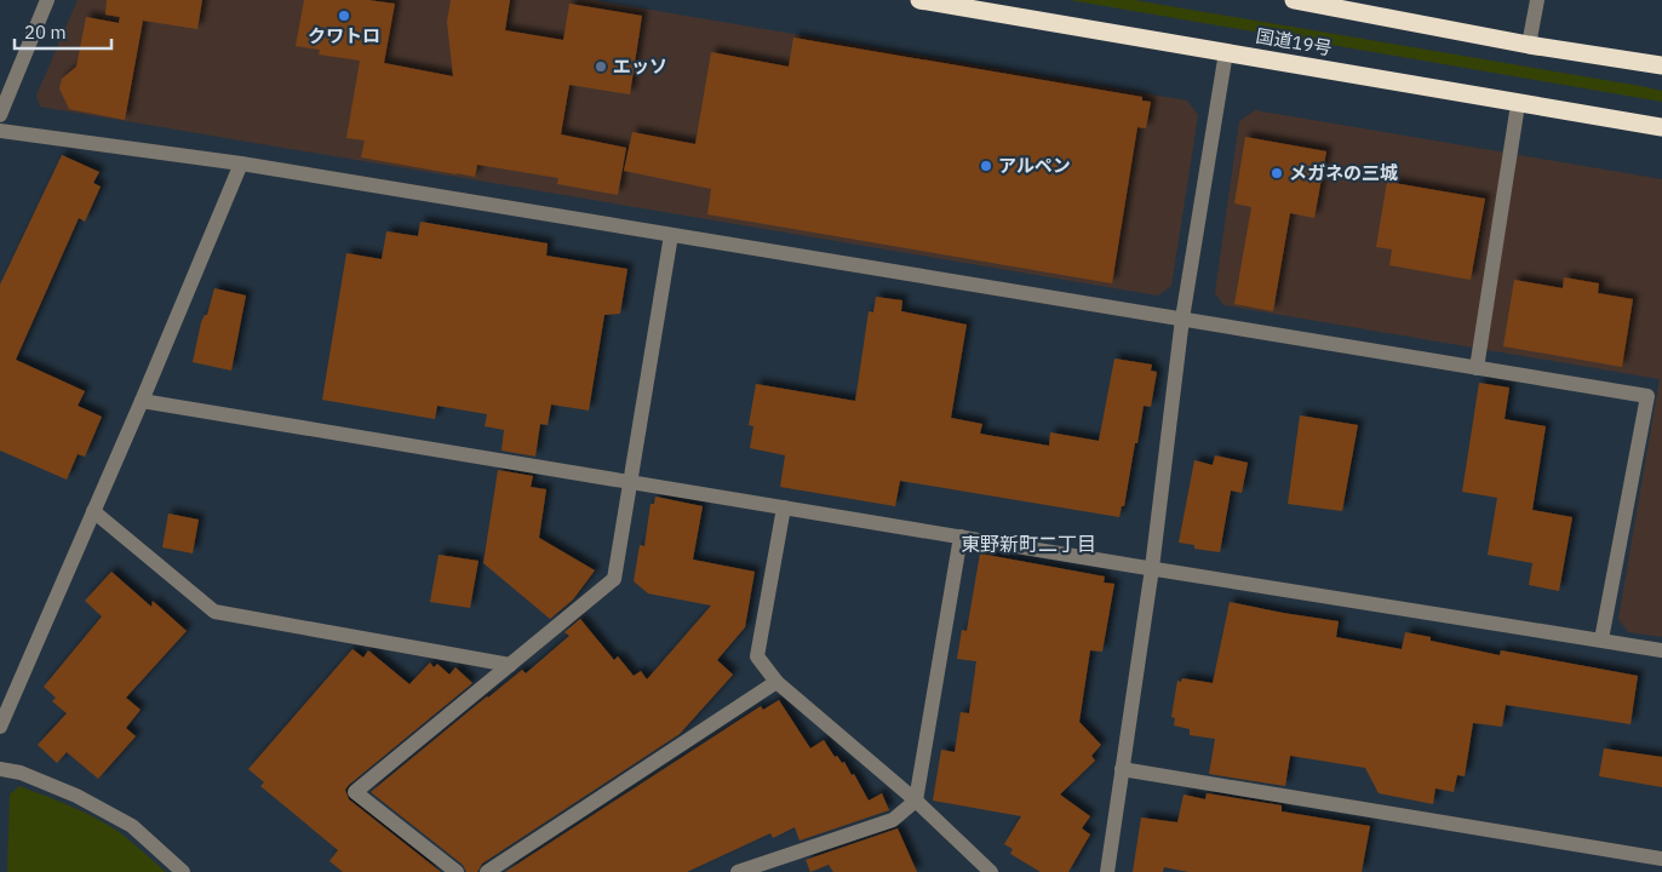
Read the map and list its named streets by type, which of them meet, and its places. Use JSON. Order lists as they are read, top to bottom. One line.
{"streets":{"highway":["国道19号"]},"districts":["東野新町二丁目"],"places":["クワトロ","エッソ","アルペン","メガネの三城"],"scale_bar":"20 m"}
